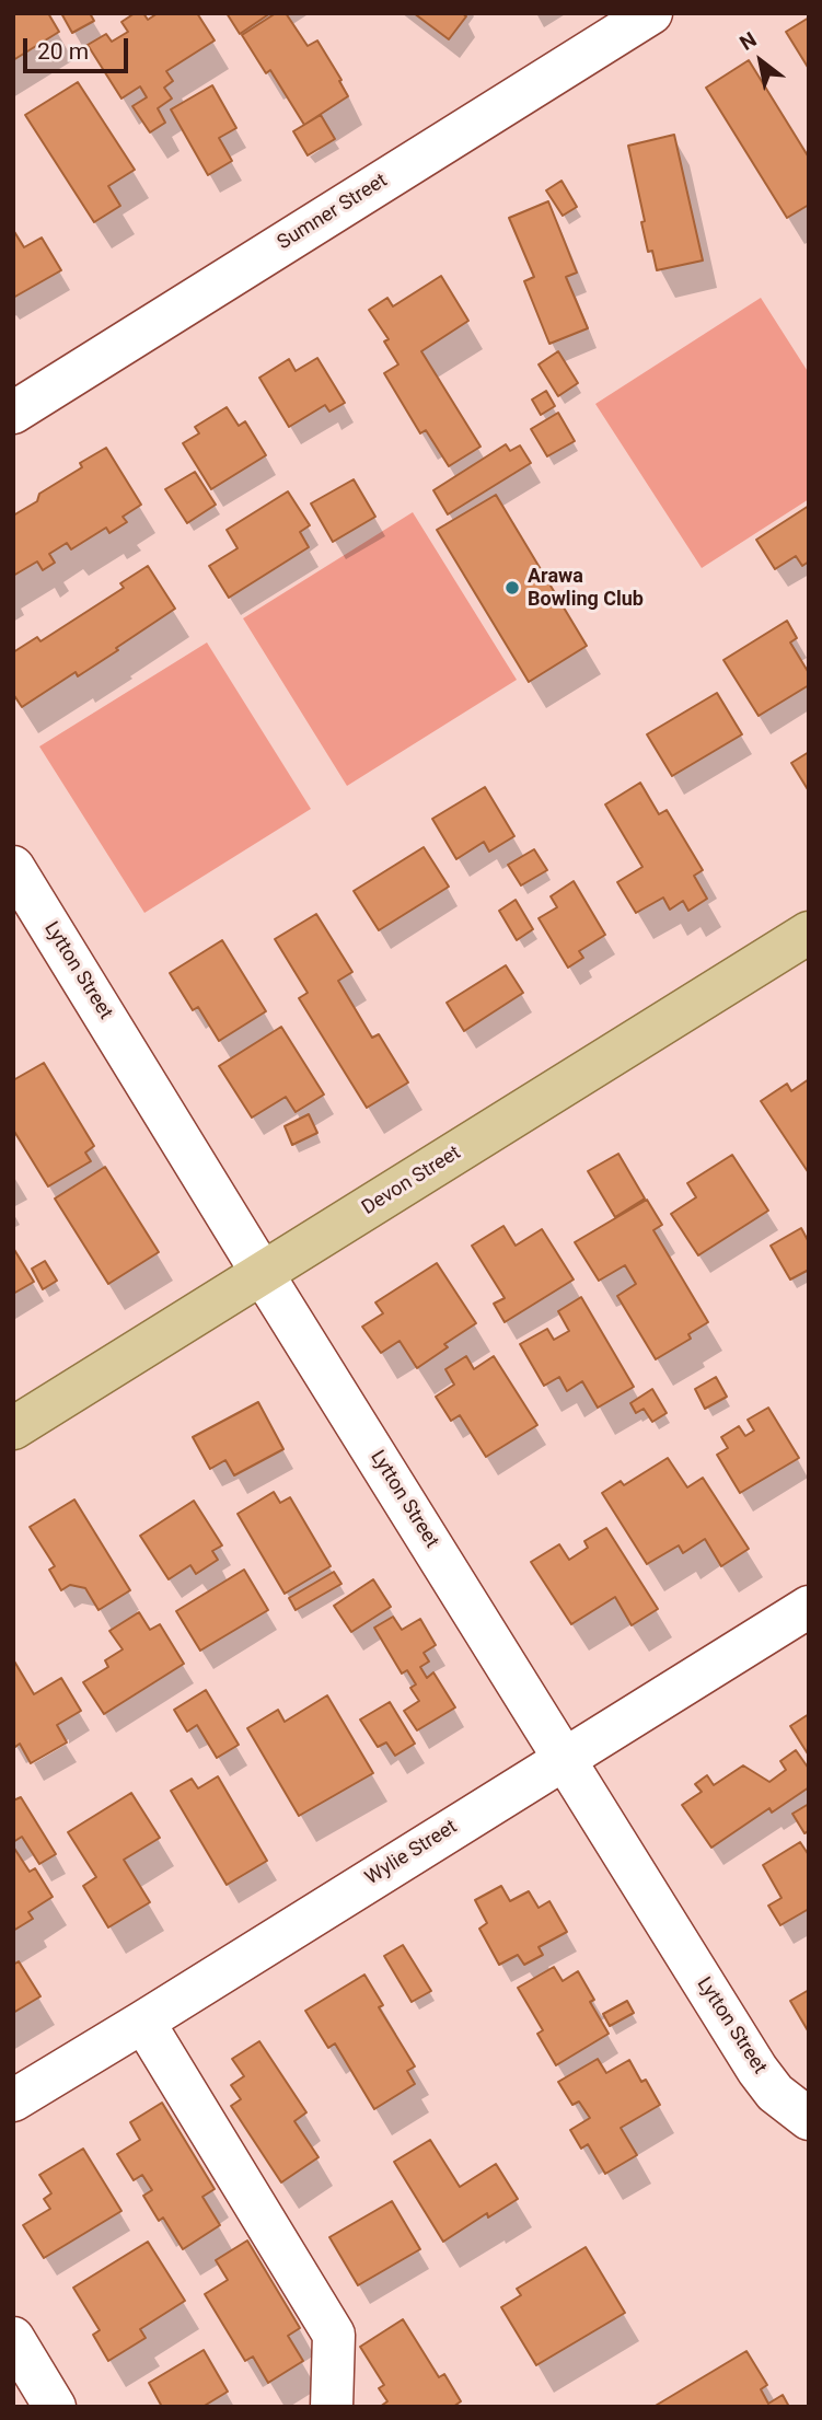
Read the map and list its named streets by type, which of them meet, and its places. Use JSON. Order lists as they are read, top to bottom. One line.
{"streets":{"main road":["Devon Street"],"street":["Sumner Street","Lytton Street","Wylie Street"]},"crossings":[["Lytton Street","Devon Street"],["Lytton Street","Wylie Street"]],"places":["Arawa Bowling Club"],"scale_bar":"20 m","north":"top left"}
